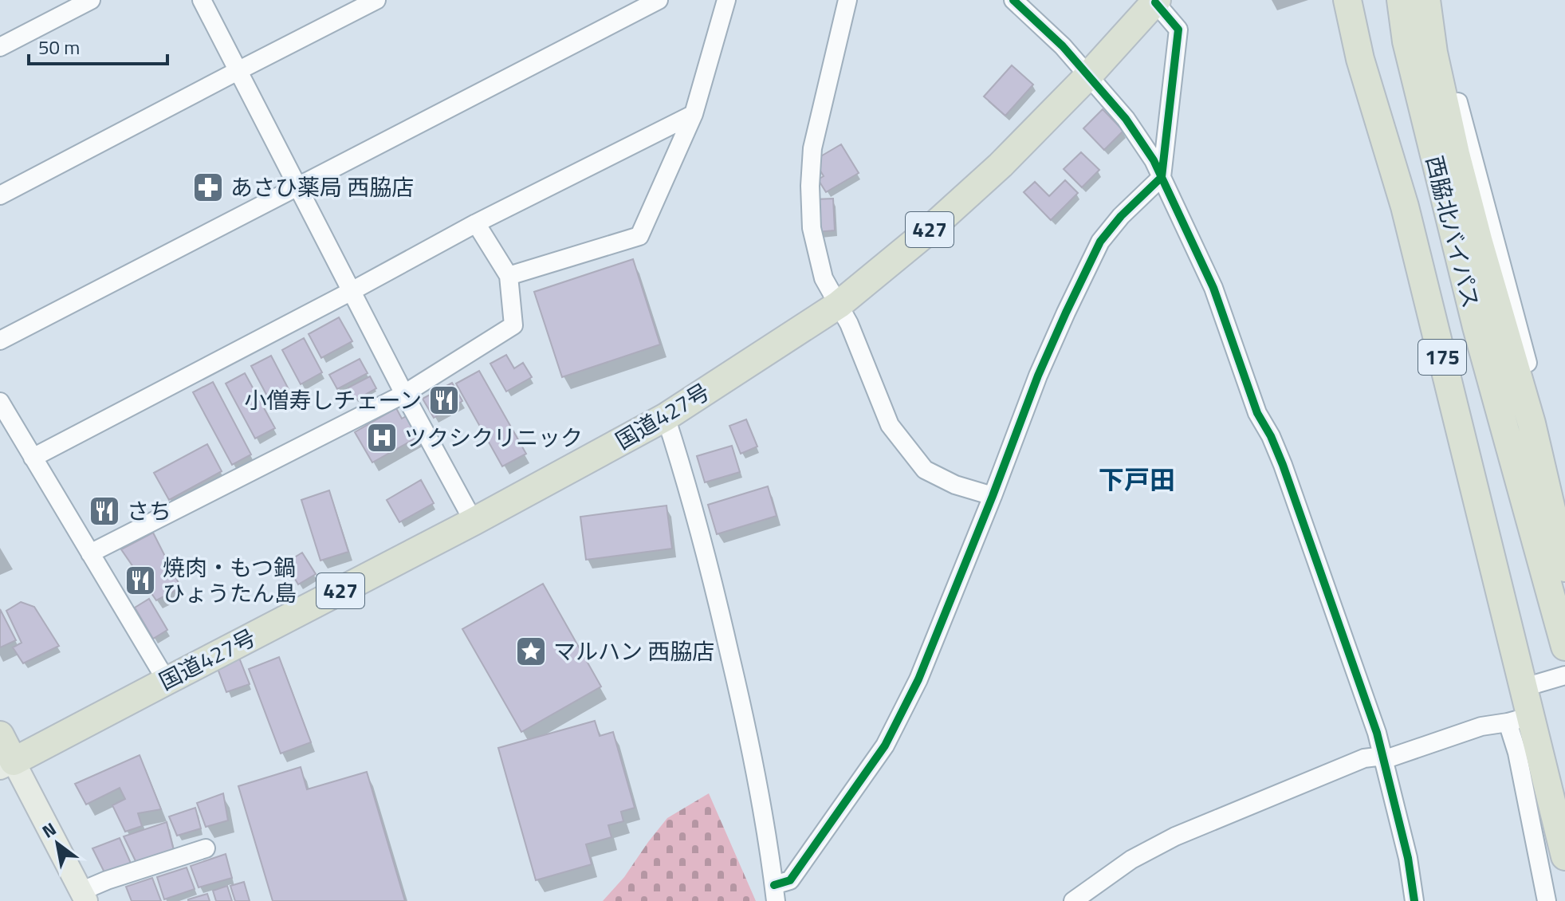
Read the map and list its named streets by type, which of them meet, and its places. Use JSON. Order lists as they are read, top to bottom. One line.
{"streets":{"highway":["427","西脇北バイパス","175","国道427号"]},"districts":["下戸田"],"places":{"pharmacy":["あさひ薬局 西脇店"],"restaurant":["小僧寿しチェーン","さち","焼肉・もつ鍋 ひょうたん島"],"hospital":["ツクシクリニック"],"place":["マルハン 西脇店"]},"scale_bar":"50 m","north":"top left"}
